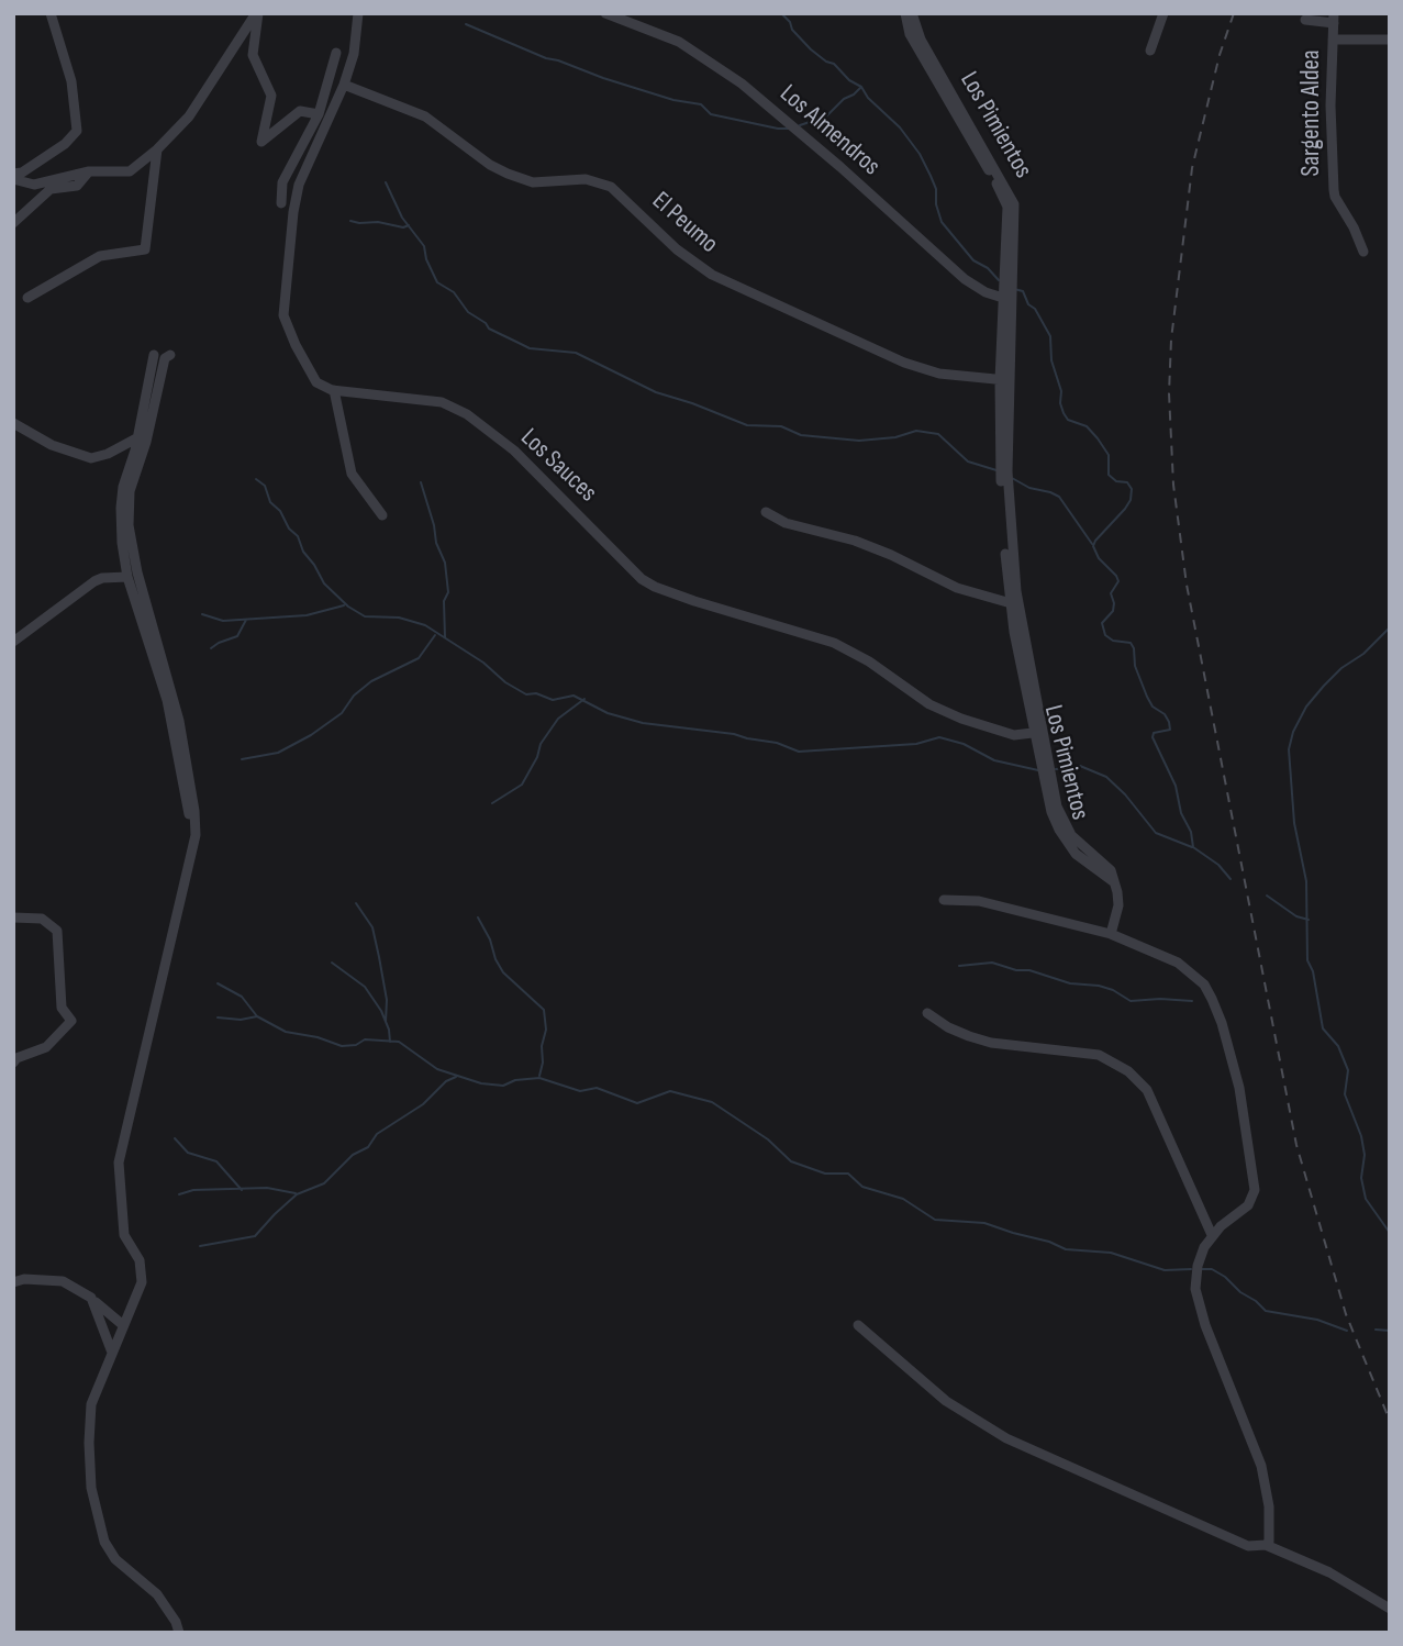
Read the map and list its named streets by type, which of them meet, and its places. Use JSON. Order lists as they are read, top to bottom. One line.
{"streets":{"street":["Sargento Aldea","Los Pimientos","Los Almendros","El Peumo","Los Sauces"]},"crossings":[["Los Pimientos","Los Almendros"],["Los Pimientos","El Peumo"],["Los Pimientos","Los Sauces"]]}
